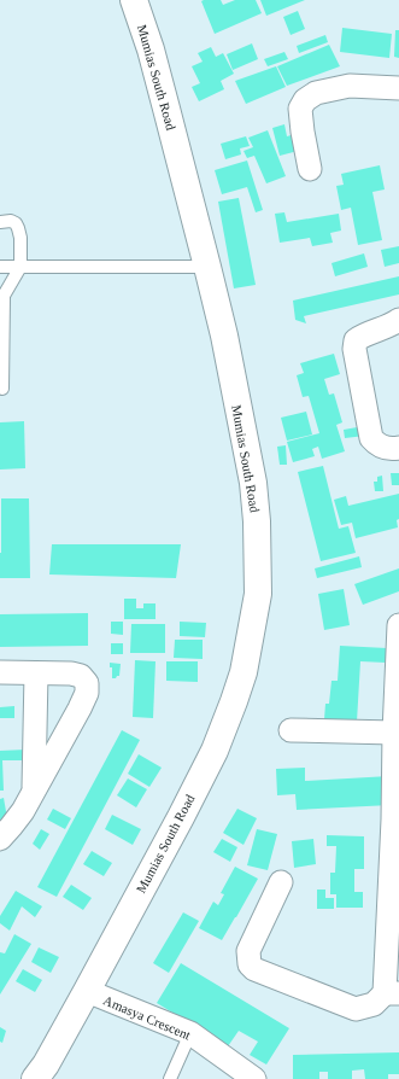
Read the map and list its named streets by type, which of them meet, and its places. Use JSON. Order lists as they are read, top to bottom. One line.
{"streets":{"main road":["Mumias South Road"],"street":["Amasya Crescent"]},"crossings":[["Mumias South Road","Amasya Crescent"]]}
